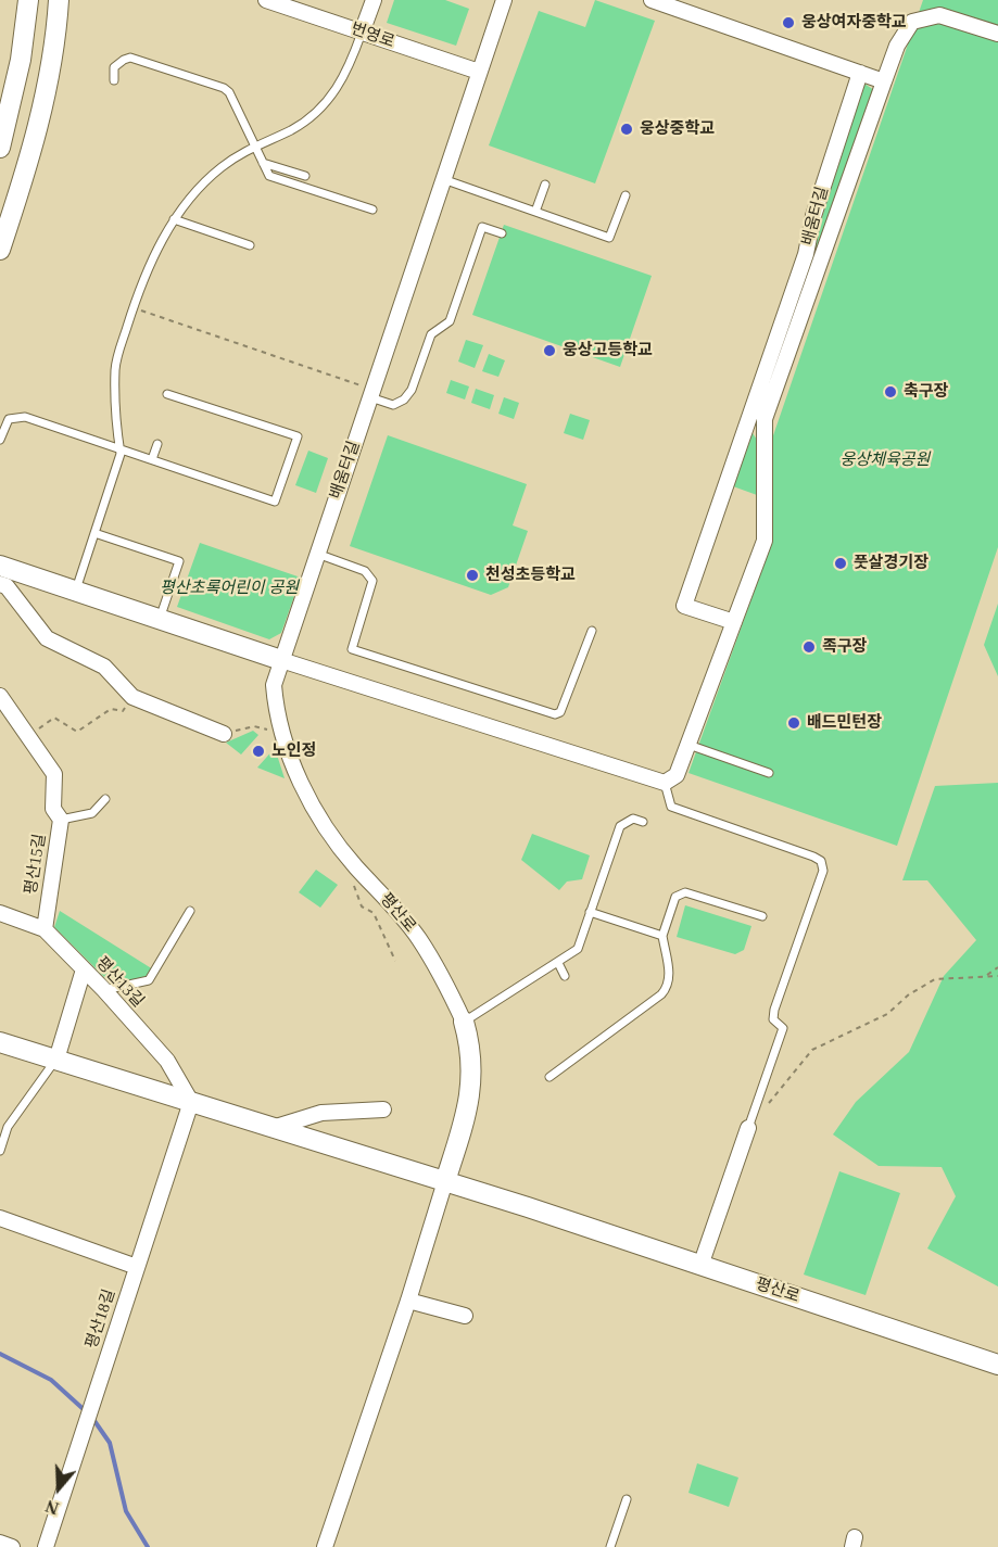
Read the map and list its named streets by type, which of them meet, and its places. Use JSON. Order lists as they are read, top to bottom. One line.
{"streets":{"street":["번영로","배움터길","평산15길","평산로","평산13길","평산18길"]},"crossings":[["번영로","배움터길"],["배움터길","평산로"],["평산15길","평산13길"],["평산로","평산13길"],["평산로","평산18길"],["평산13길","평산18길"]],"parks":["웅상체육공원","평산초록어린이 공원"],"places":["웅상여자중학교","웅상중학교","웅상고등학교","축구장","풋살경기장","천성초등학교","족구장","배드민턴장","노인정"],"north":"bottom"}
